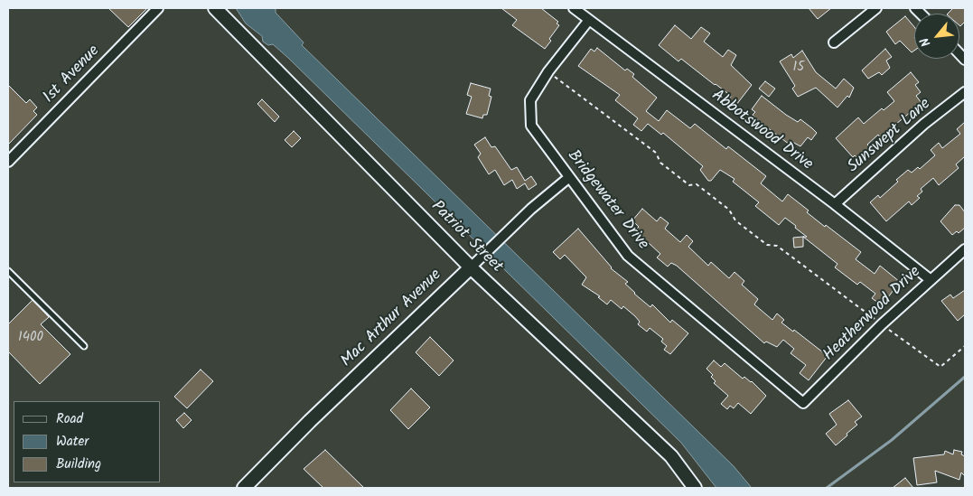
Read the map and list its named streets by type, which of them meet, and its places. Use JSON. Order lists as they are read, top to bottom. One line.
{"streets":{"main road":["Patriot Street","Mac Arthur Avenue"],"street":["1st Avenue","Abbotswood Drive","Sunswept Lane","Bridgewater Drive","Heatherwood Drive"]},"crossings":[["Abbotswood Drive","Sunswept Lane"],["Abbotswood Drive","Bridgewater Drive"],["Abbotswood Drive","Heatherwood Drive"],["Bridgewater Drive","Heatherwood Drive"],["Bridgewater Drive","Mac Arthur Avenue"],["Patriot Street","Mac Arthur Avenue"]],"house_numbers":["15","1400"],"legend":["Road","Water","Building"],"north":"bottom left"}
